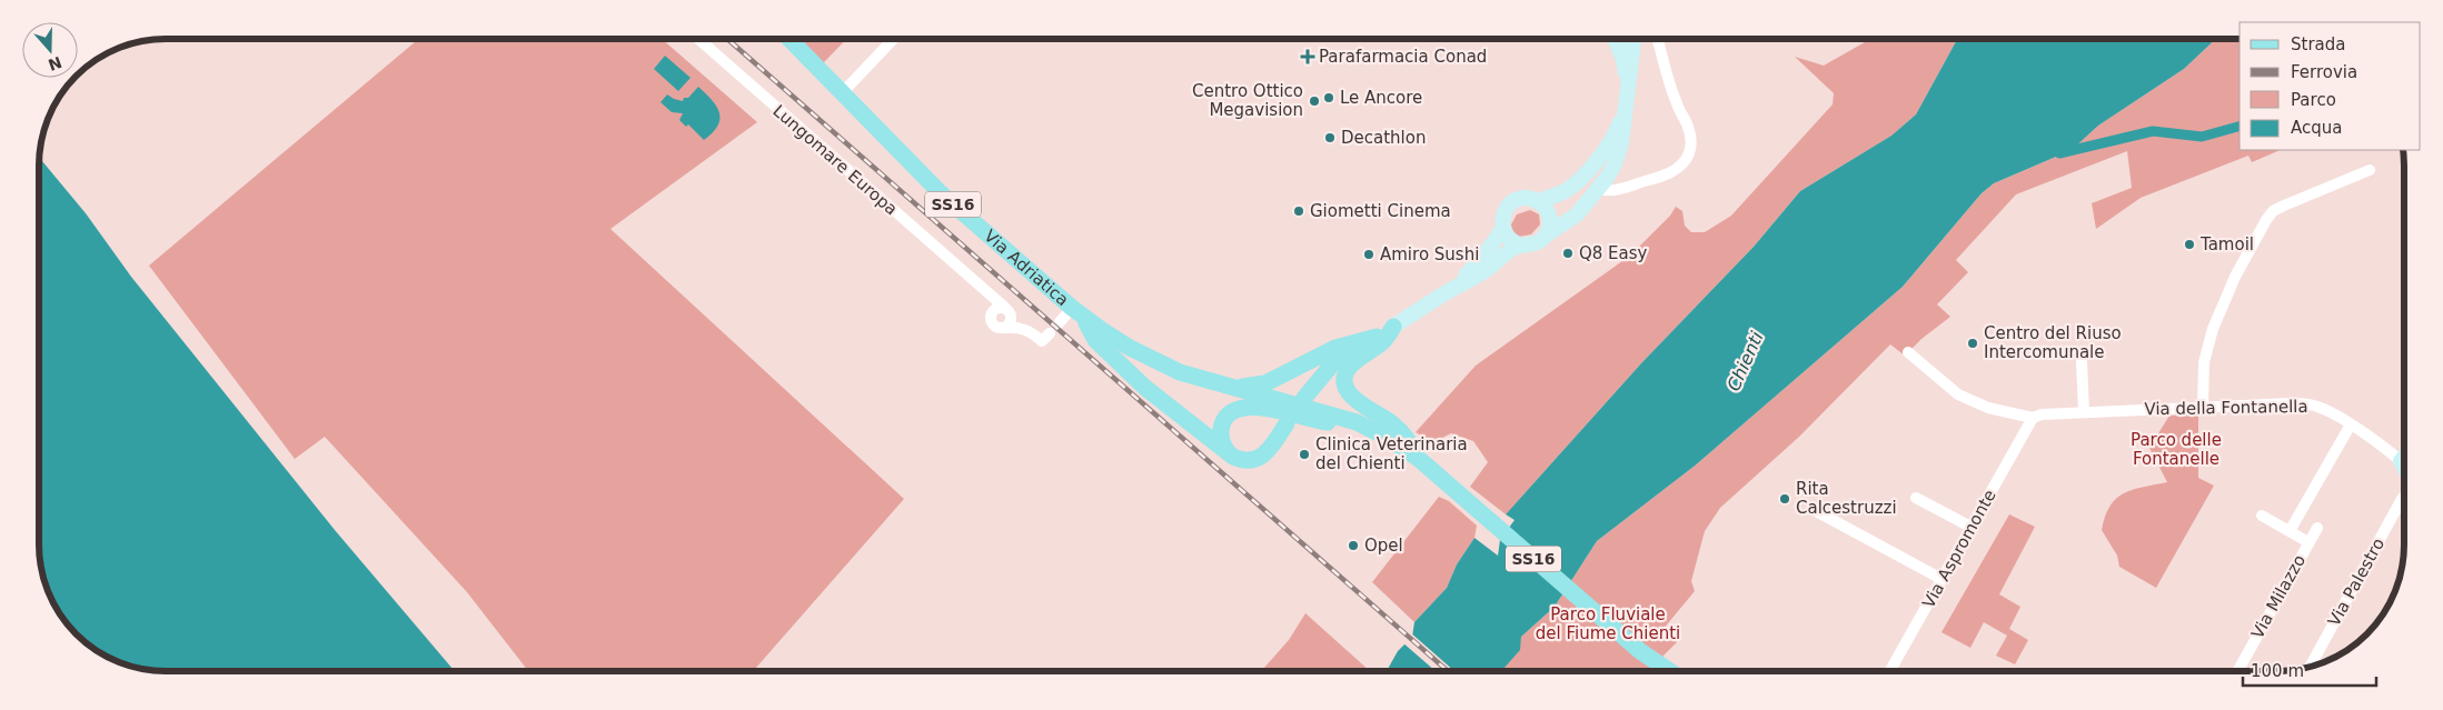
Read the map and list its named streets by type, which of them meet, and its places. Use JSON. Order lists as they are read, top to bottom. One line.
{"streets":{"main road":["SS16","Via Adriatica"],"street":["Lungomare Europa","Via della Fontanella","Via Aspromonte","Via Palestro","Via Milazzo"]},"crossings":[["SS16","Via Adriatica"],["Via della Fontanella","Via Aspromonte"],["Via della Fontanella","Via Milazzo"]],"water":["Chienti"],"parks":["Parco delle Fontanelle","Parco Fluviale del Fiume Chienti"],"places":{"health":["Parafarmacia Conad"],"other":["Le Ancore","Centro Ottico Megavision","Decathlon","Giometti Cinema","Tamoil","Q8 Easy","Amiro Sushi","Centro del Riuso Intercomunale","Clinica Veterinaria del Chienti","Rita Calcestruzzi","Opel"]},"legend":["Strada","Ferrovia","Parco","Acqua"],"scale_bar":"100 m","north":"bottom"}
